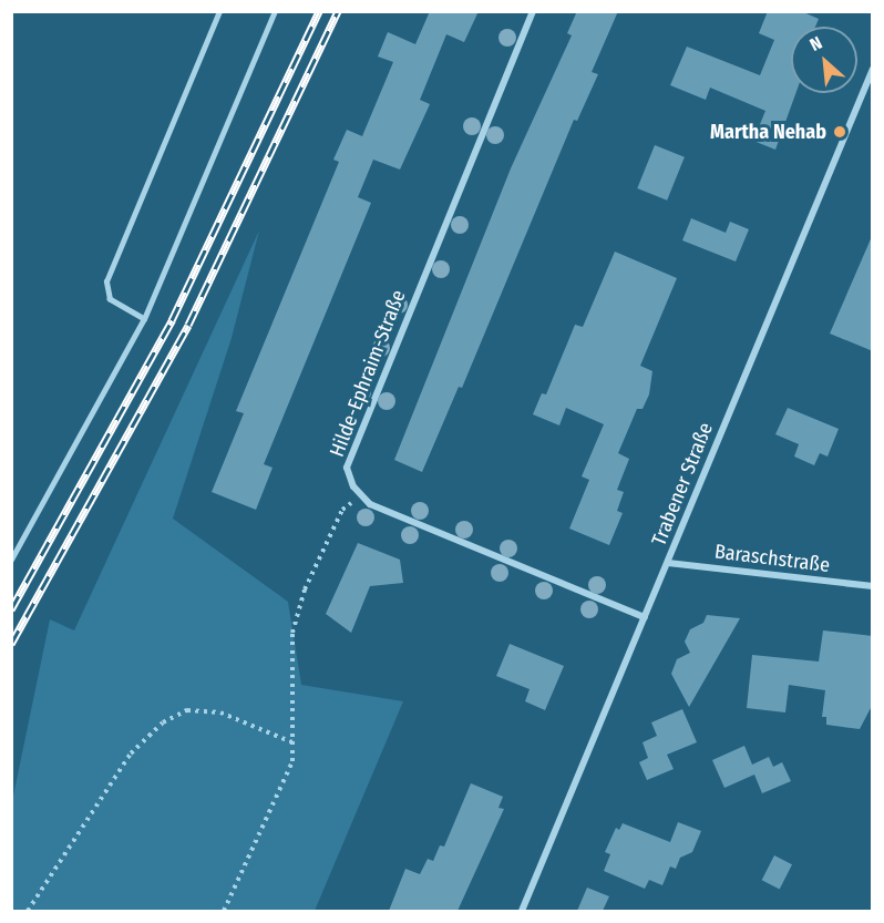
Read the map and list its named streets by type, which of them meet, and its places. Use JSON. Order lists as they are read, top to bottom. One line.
{"streets":{"street":["Hilde-Ephraim-Straße","Trabener Straße","Baraschstraße"]},"crossings":[["Hilde-Ephraim-Straße","Trabener Straße"],["Trabener Straße","Baraschstraße"]],"places":["Martha Nehab"],"north":"top left"}
